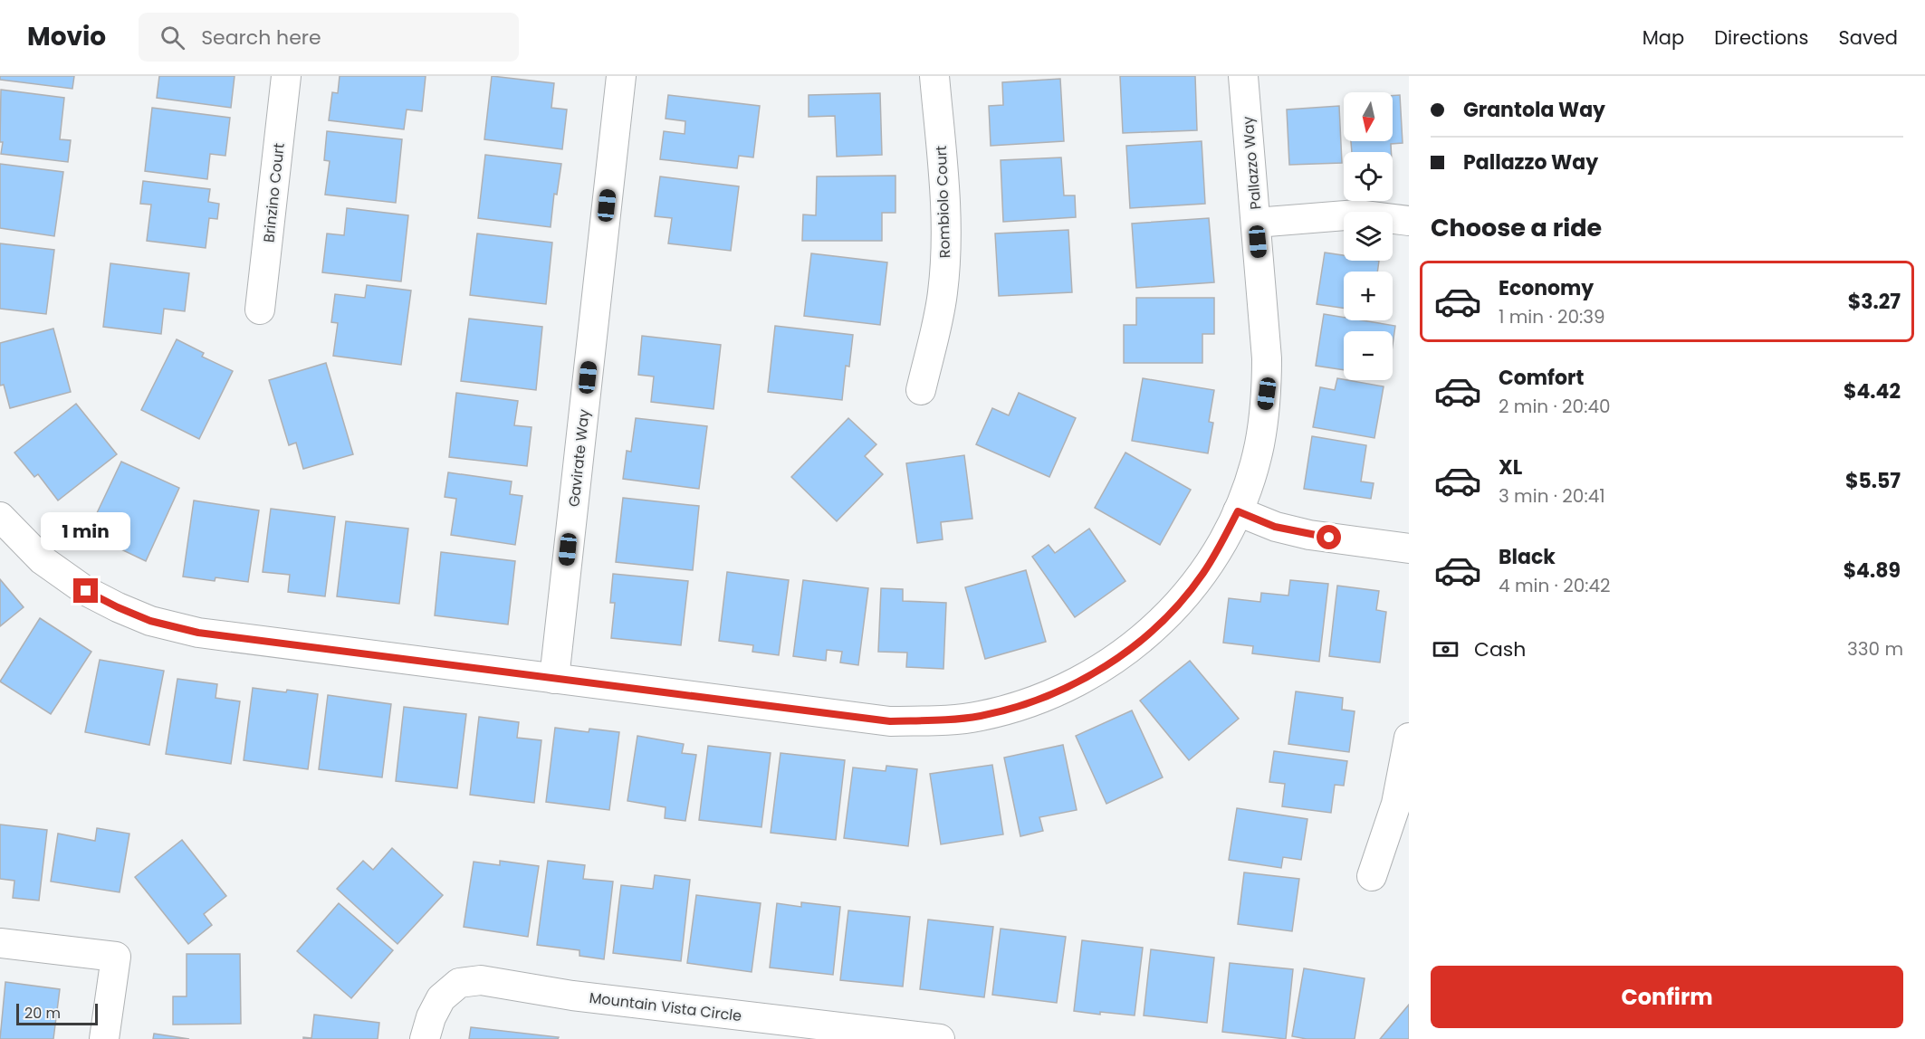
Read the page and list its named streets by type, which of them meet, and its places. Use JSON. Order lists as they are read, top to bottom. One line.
{"streets":{"street":["Pallazzo Way","Brinzino Court","Rombiolo Court","Gavirate Way","Mountain Vista Circle"]},"crossings":[["Pallazzo Way","Gavirate Way"]],"scale_bar":"20 m","north":"bottom","page":{"header":"Movio","search":"Search here","nav":["Map","Directions","Saved"],"banner":["Grantola Way","Pallazzo Way"],"map_buttons":["+","−"],"heading":"Choose a ride","list":[{"name":"Economy","note":"1 min · 20:39","value":"$3.27"},{"name":"Comfort","note":"2 min · 20:40","value":"$4.42"},{"name":"XL","note":"3 min · 20:41","value":"$5.57"},{"name":"Black","note":"4 min · 20:42","value":"$4.89"}],"bubble":"1 min","pay":["Cash","330 m"],"buttons":"Confirm","scale":"20 m"}}
